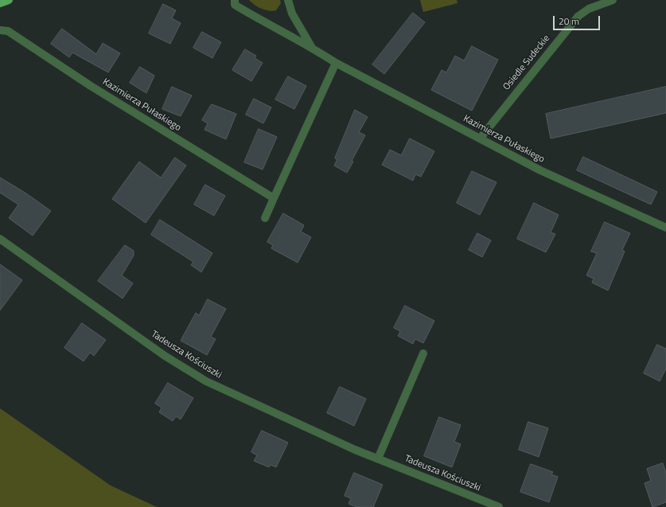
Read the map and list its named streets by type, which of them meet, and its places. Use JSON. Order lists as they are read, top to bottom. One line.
{"streets":{"street":["Osiedle Sudeckie","Kazimierza Pułaskiego","Tadeusza Kościuszki"]},"crossings":[["Osiedle Sudeckie","Kazimierza Pułaskiego"]],"scale_bar":"20 m"}
